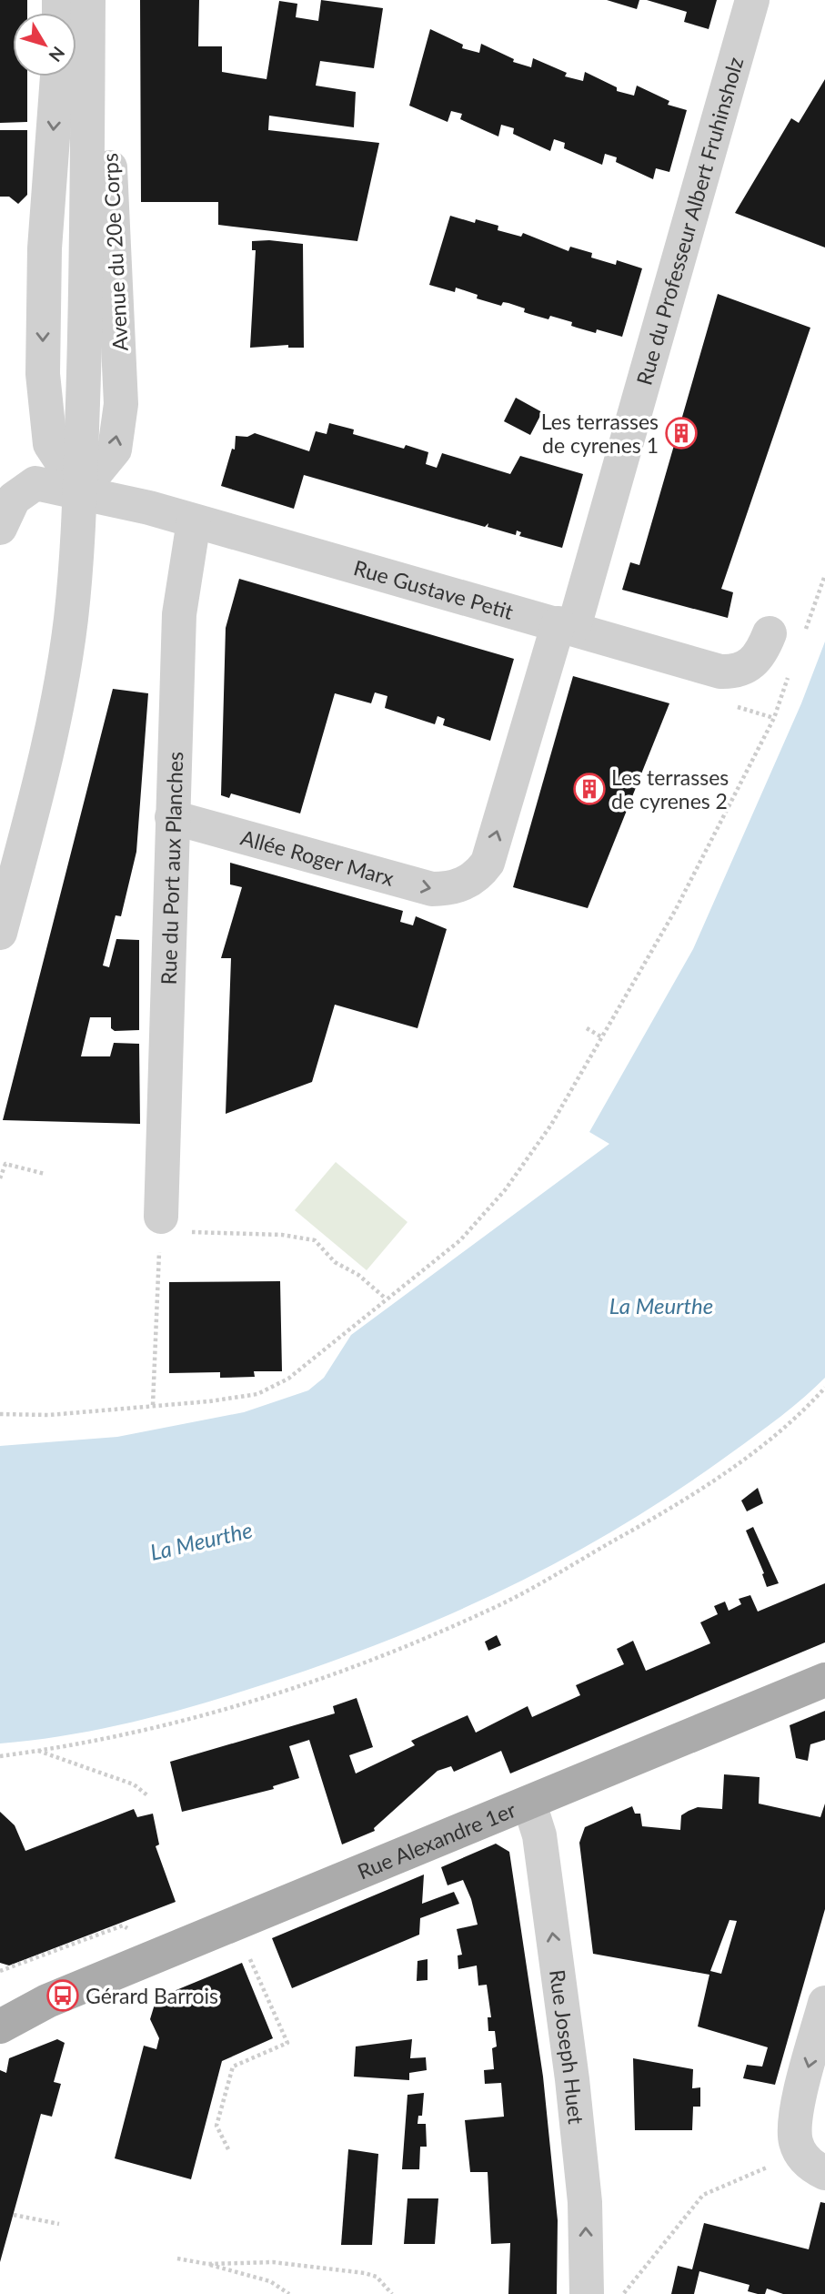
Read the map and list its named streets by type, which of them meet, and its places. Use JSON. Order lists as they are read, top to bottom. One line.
{"streets":{"main road":["Rue Alexandre 1er"],"street":["Rue du Professeur Albert Fruhinsholz","Avenue du 20e Corps","Rue Gustave Petit","Allée Roger Marx","Rue du Port aux Planches","Rue Joseph Huet"]},"crossings":[["Rue du Professeur Albert Fruhinsholz","Rue Gustave Petit"],["Rue du Professeur Albert Fruhinsholz","Allée Roger Marx"],["Avenue du 20e Corps","Rue Gustave Petit"],["Rue Gustave Petit","Rue du Port aux Planches"],["Allée Roger Marx","Rue du Port aux Planches"],["Rue Alexandre 1er","Rue Joseph Huet"]],"one_way":["Allée Roger Marx"],"water":["La Meurthe"],"places":{"building":["Les terrasses de cyrenes 1","Les terrasses de cyrenes 2"],"bus stop":["Gérard Barrois"]},"north":"bottom right"}
